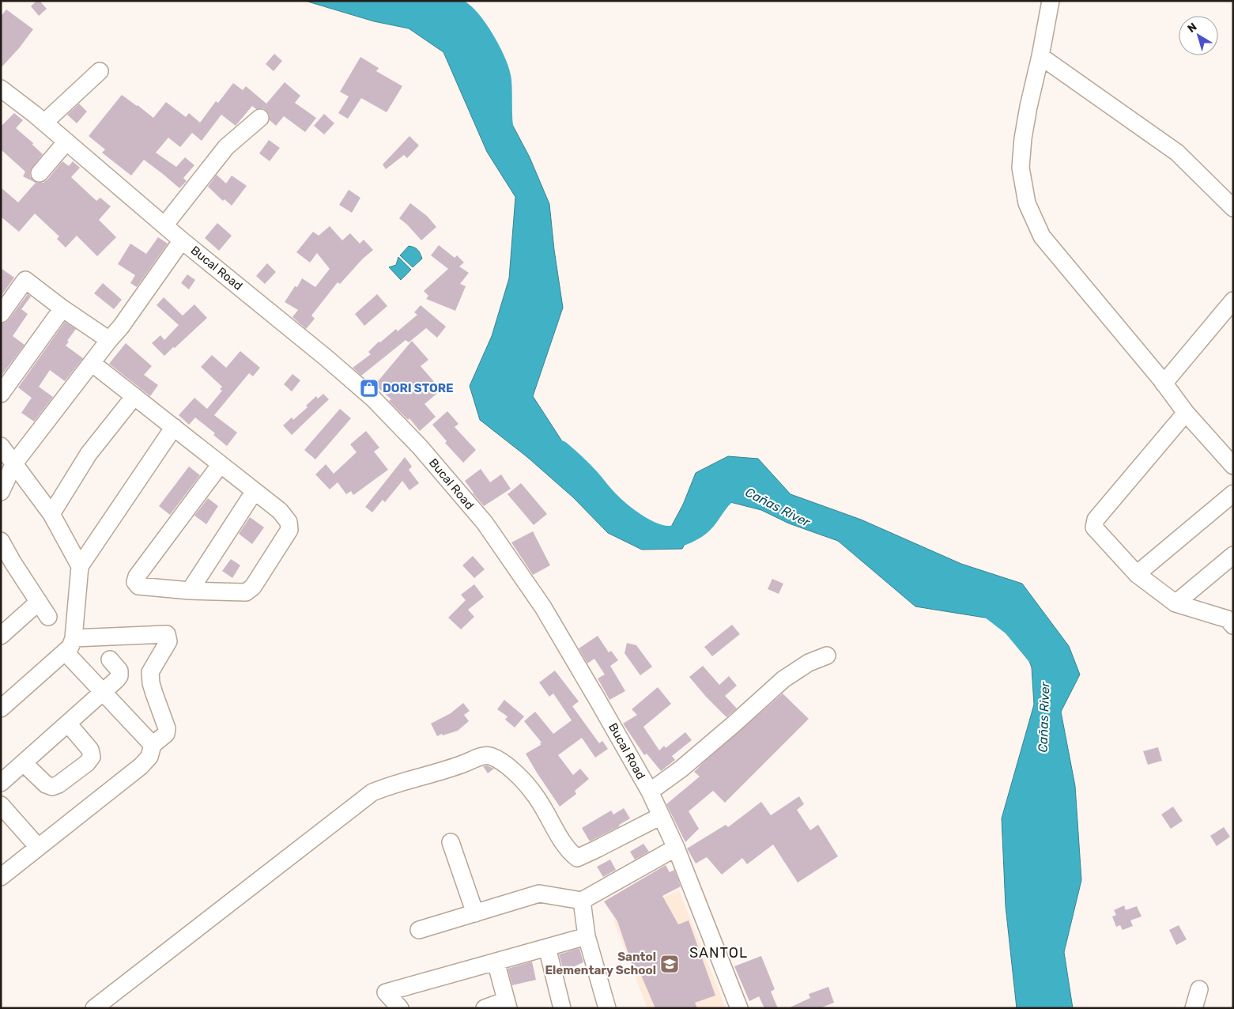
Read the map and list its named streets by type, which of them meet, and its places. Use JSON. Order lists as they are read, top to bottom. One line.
{"streets":{"street":["Bucal Road"]},"districts":["SANTOL"],"water":["Cañas River"],"places":{"shop":["DORI STORE"],"school or university":["Santol Elementary School"]},"north":"top left"}
